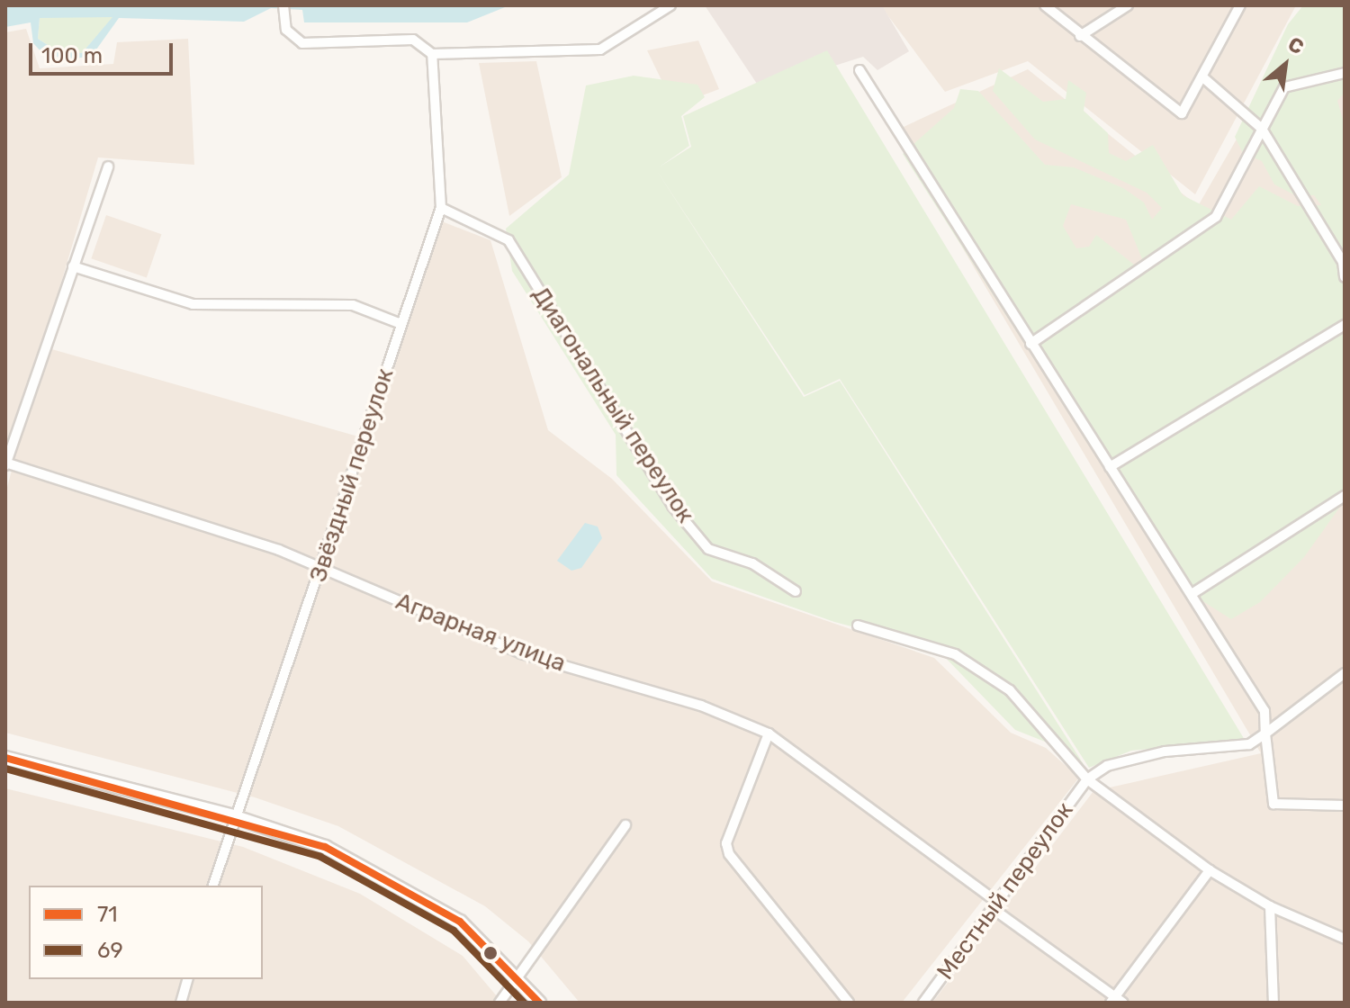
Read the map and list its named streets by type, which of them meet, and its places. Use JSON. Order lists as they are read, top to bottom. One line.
{"streets":{"street":["Диагональный переулок","Звёздный переулок","Аграрная улица","Местный переулок"]},"crossings":[["Диагональный переулок","Звёздный переулок"],["Звёздный переулок","Аграрная улица"],["Аграрная улица","Местный переулок"]],"lines":["transit line 71","transit line 69"],"legend":["71","69"],"scale_bar":"100 m","north":"top right"}
